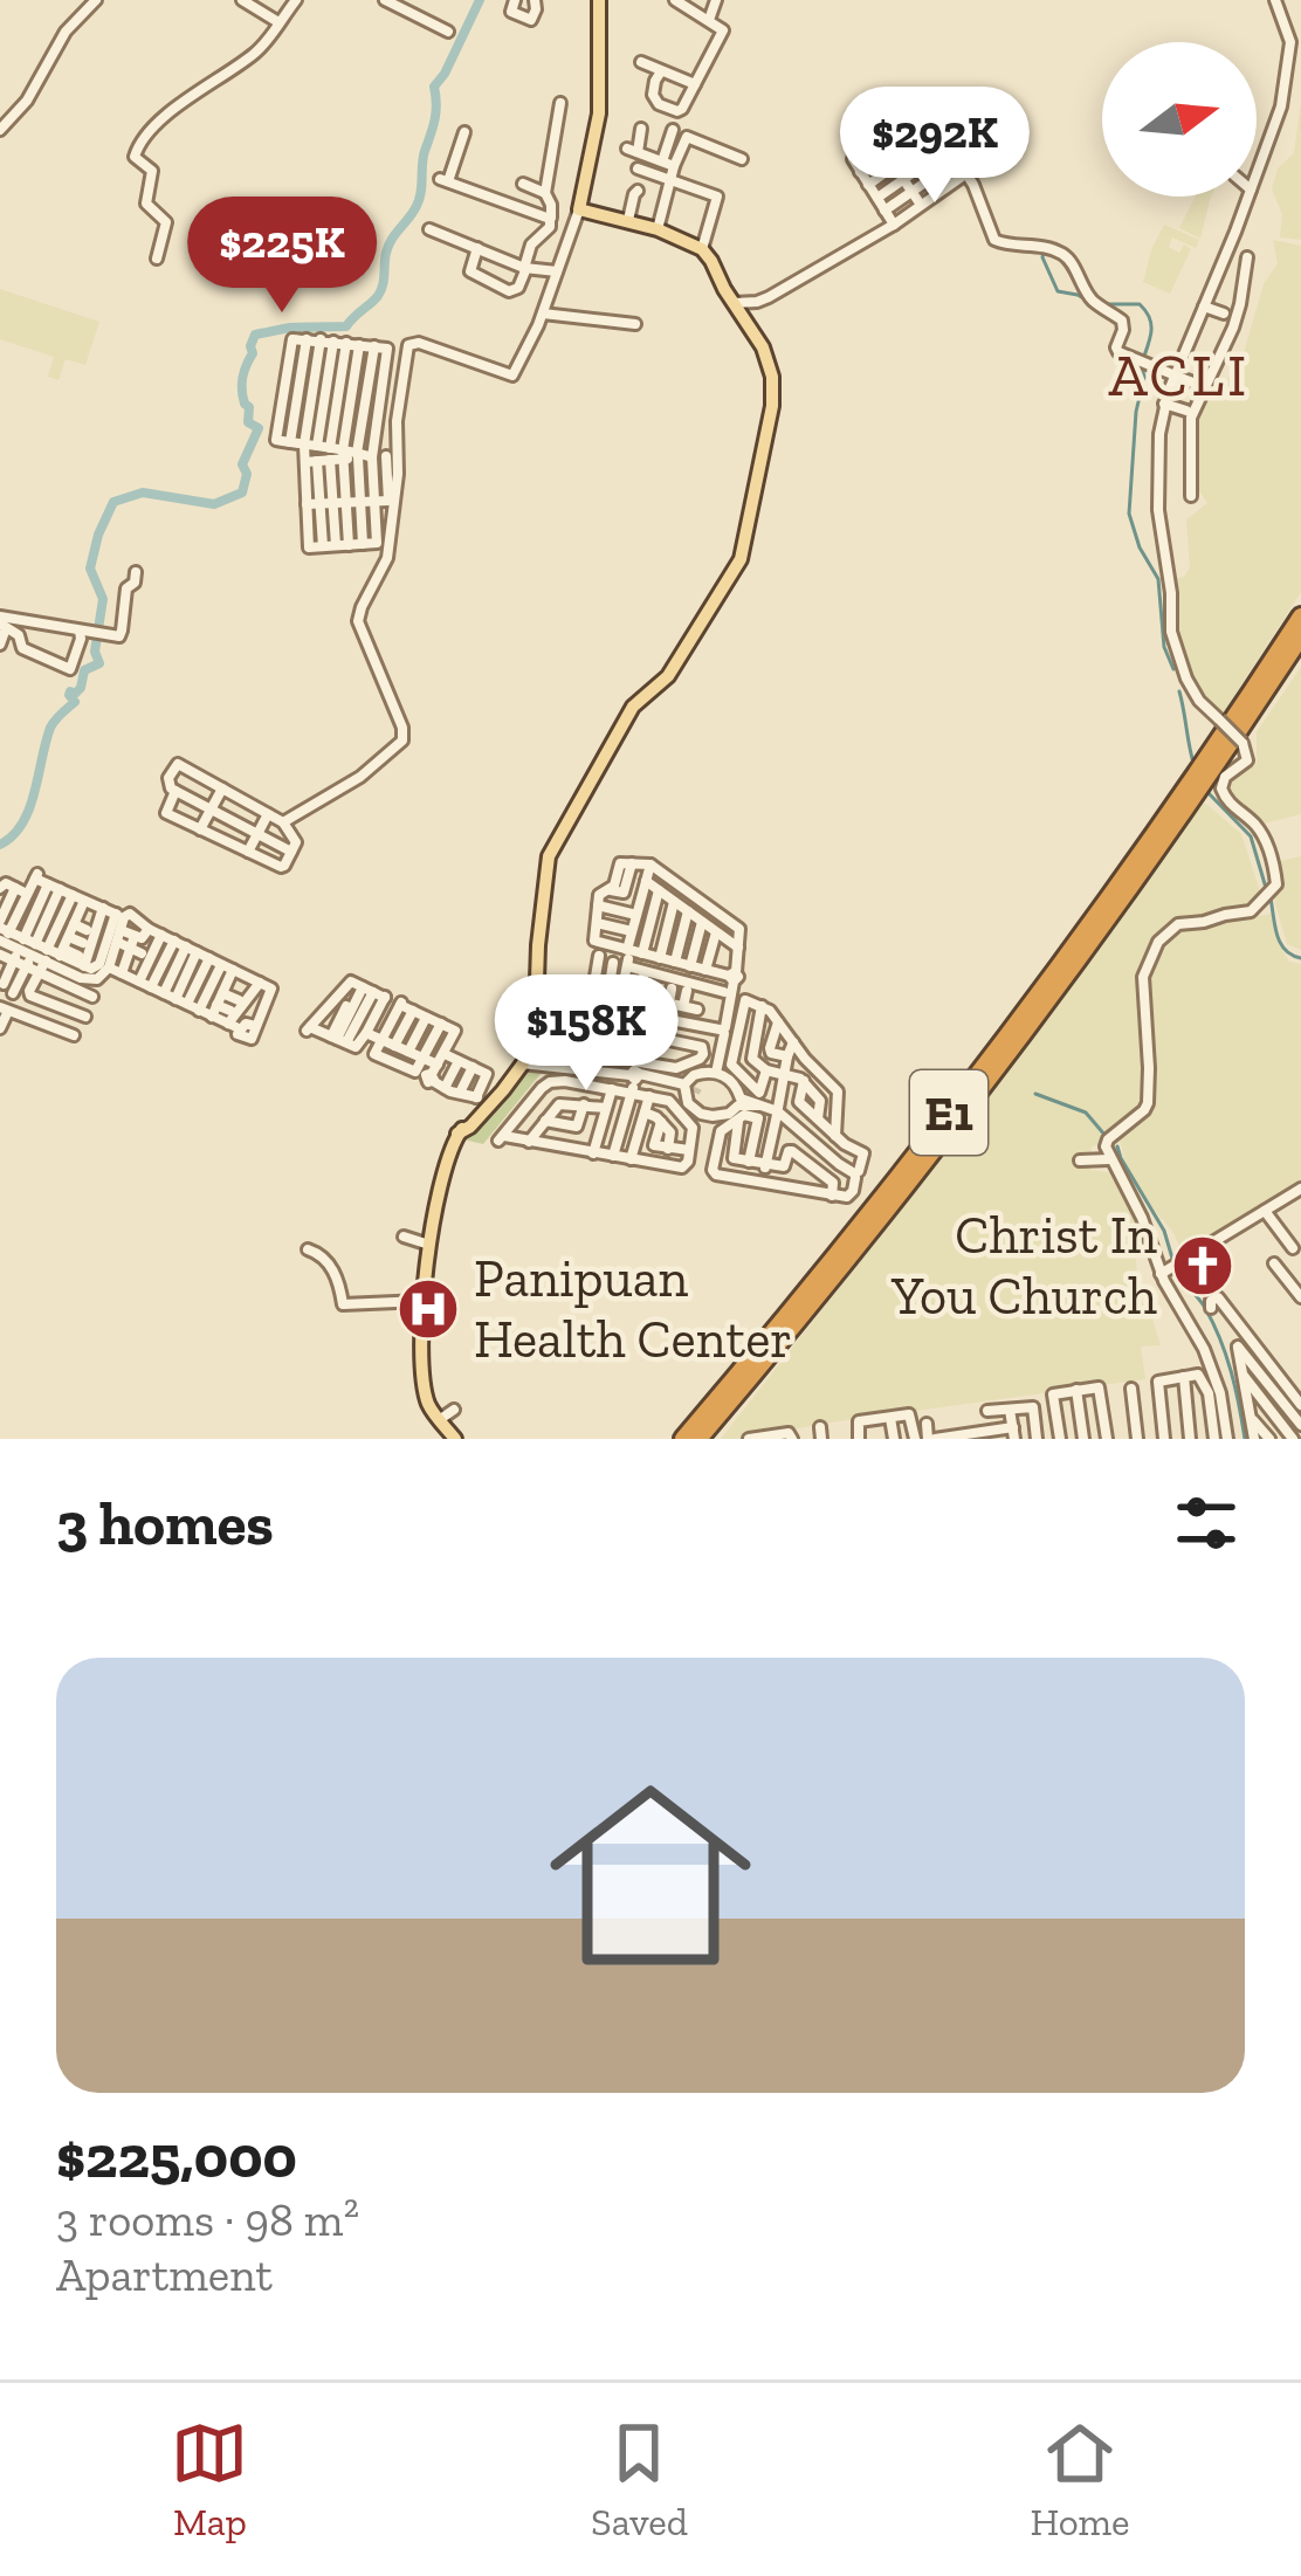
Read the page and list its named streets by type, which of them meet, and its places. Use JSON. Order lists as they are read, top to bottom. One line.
{"streets":{"highway":["E1"]},"districts":["ACLI"],"places":{"church":["Christ In You Church"],"hospital":["Panipuan Health Center"]},"north":"right","page":{"price":["$292K","$225K","$158K"],"heading":"3 homes","list":[{"name":"$225,000","note":"3 rooms · 98 m² · Apartment"}],"tabs":["Map","Saved","Home"]}}
